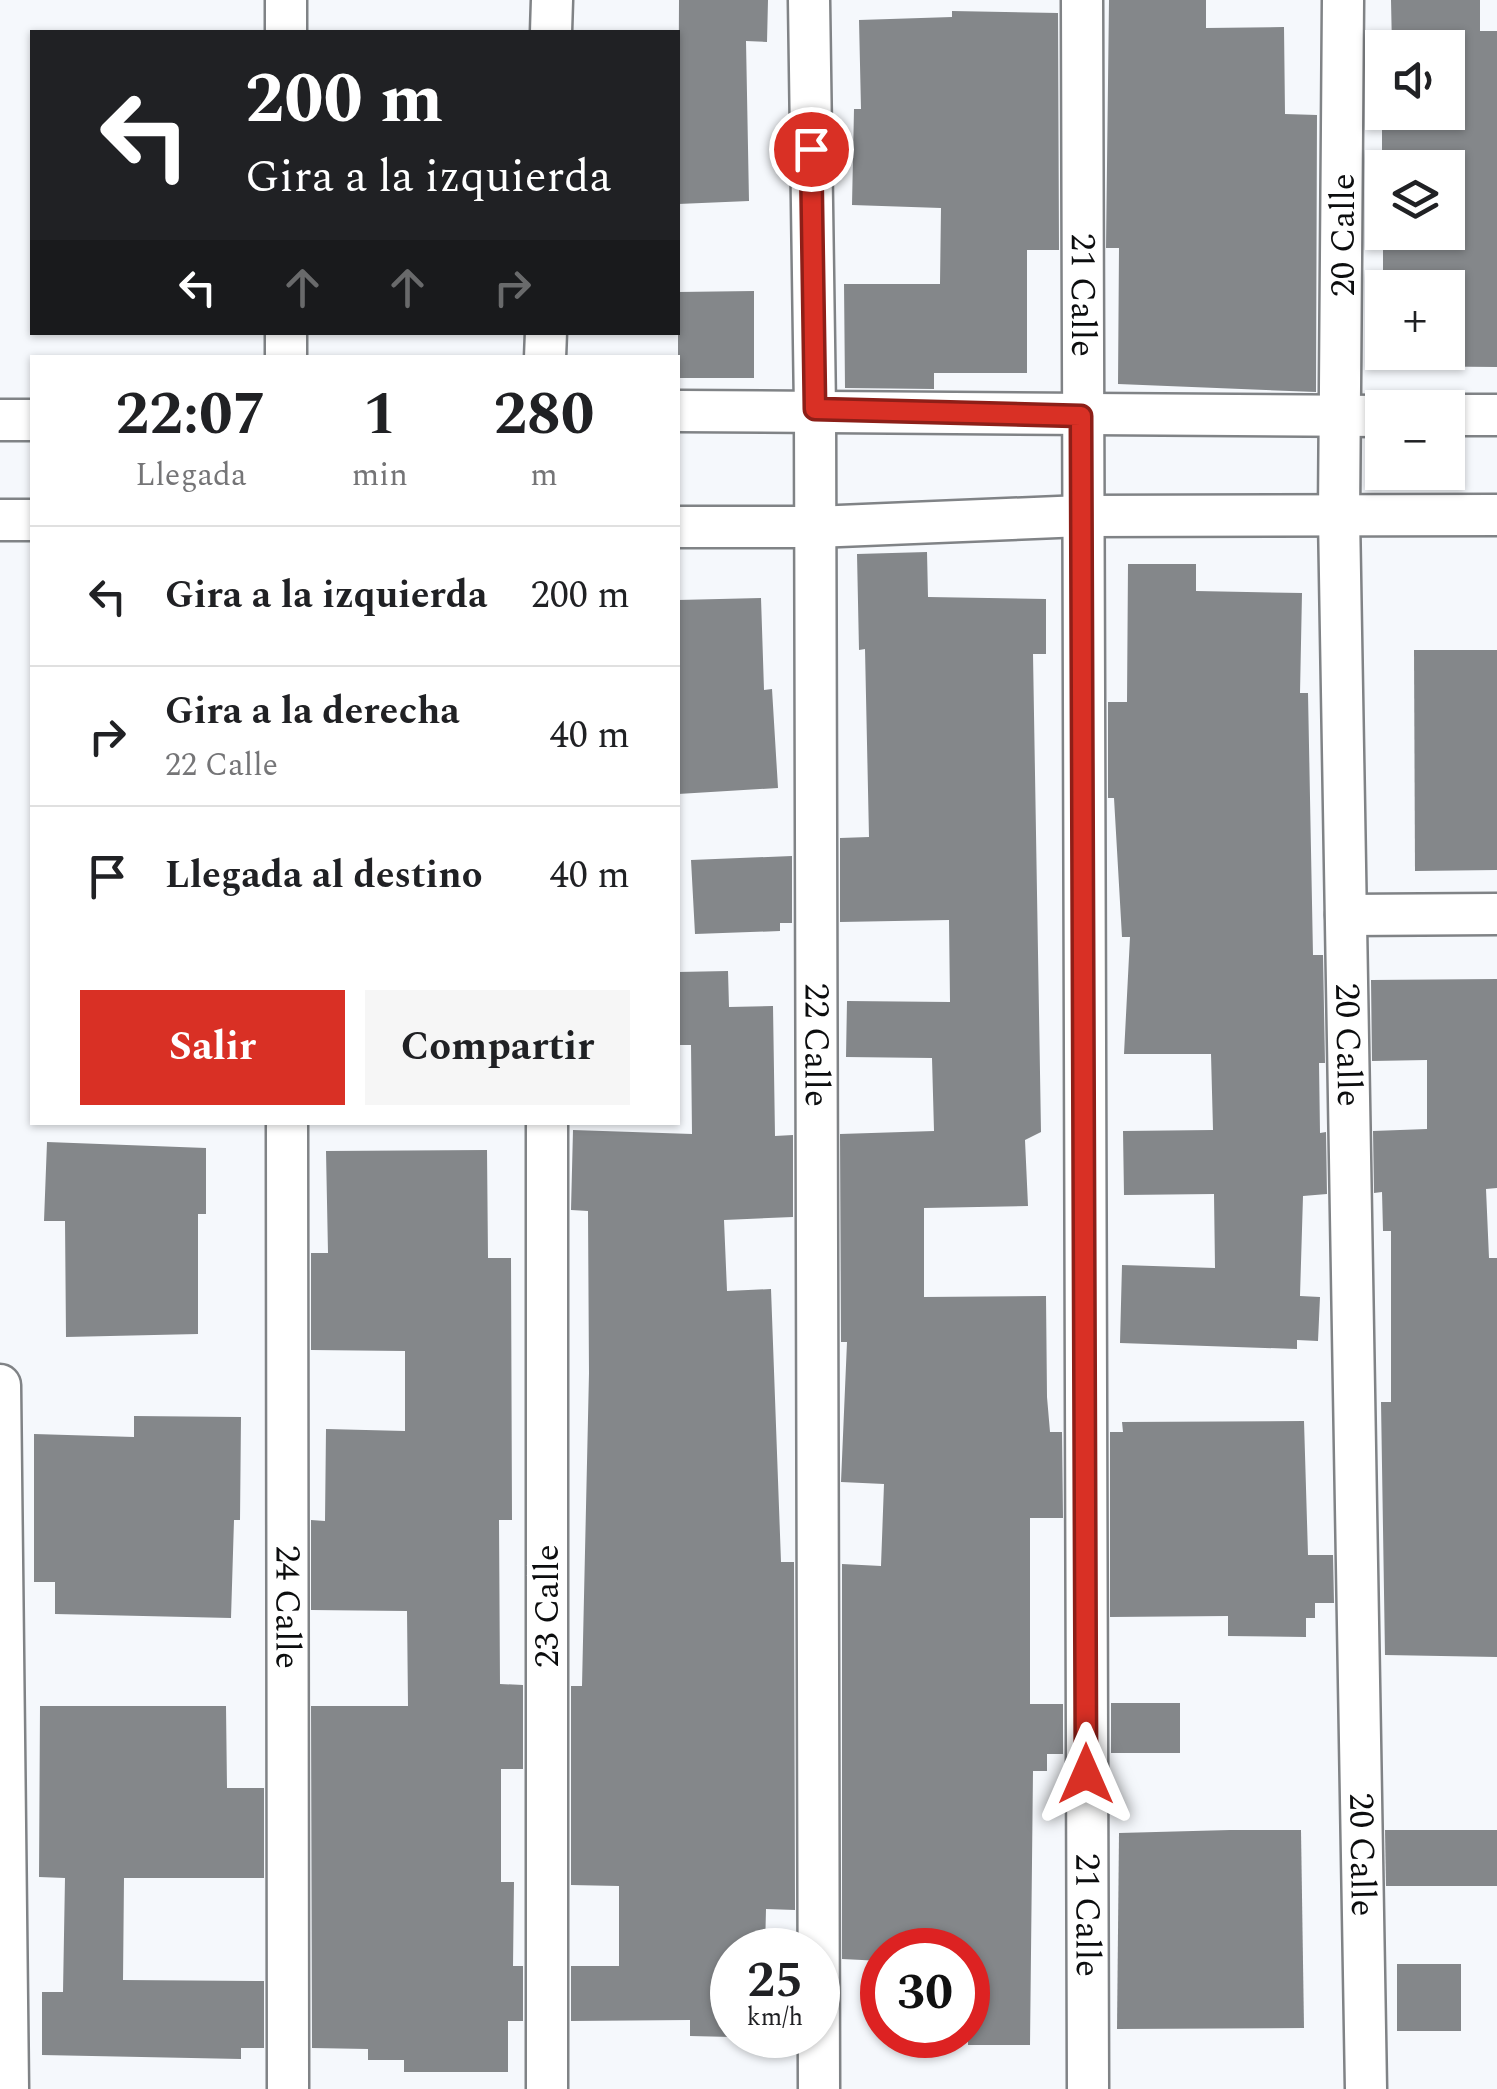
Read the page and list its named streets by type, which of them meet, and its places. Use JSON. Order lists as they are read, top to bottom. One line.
{"streets":{"street":["20 Calle","21 Calle","22 Calle","24 Calle","23 Calle"]},"page":{"map_buttons":["+","−"],"turn":["200 m","Gira a la izquierda"],"eta":["22:07","Llegada","1","min","280","m"],"list":[{"name":"Gira a la izquierda","value":"200 m"},{"name":"Gira a la derecha","note":"22 Calle","value":"40 m"},{"name":"Llegada al destino","value":"40 m"}],"buttons":["Salir","Compartir"],"speed":"25 km/h","limit":"30"}}
